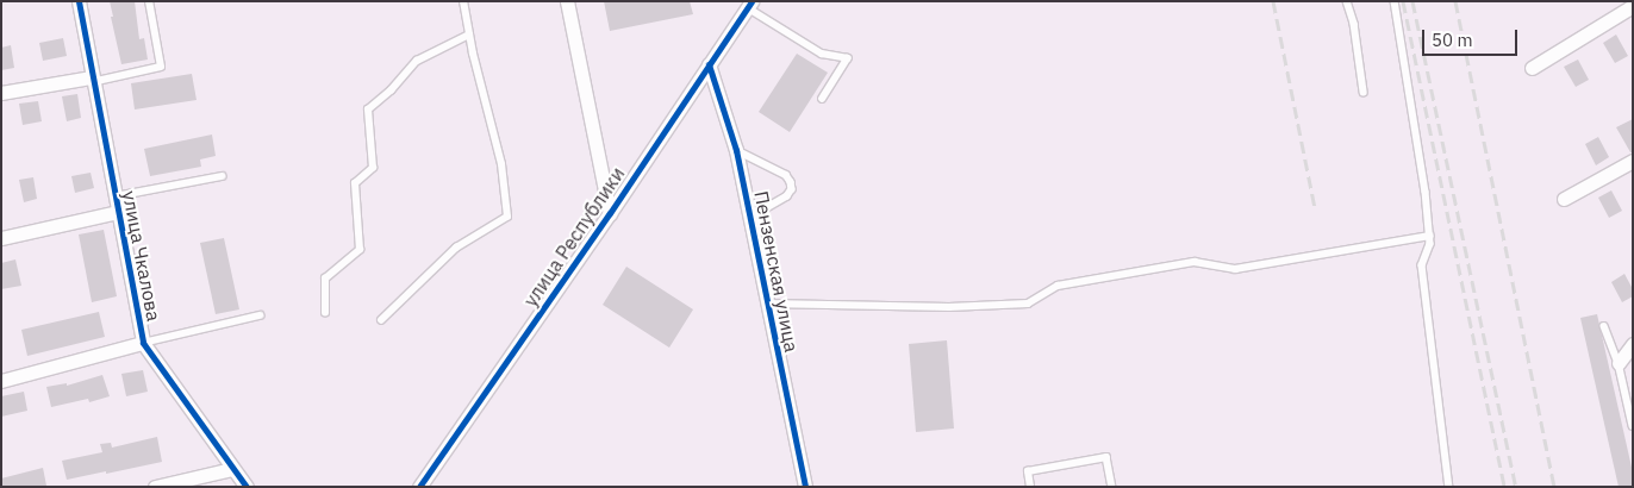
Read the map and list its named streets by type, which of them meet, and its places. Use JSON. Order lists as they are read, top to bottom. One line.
{"streets":{"street":["улица Республики","улица Чкалова","Пензенская улица"]},"crossings":[["улица Республики","Пензенская улица"]],"scale_bar":"50 m"}
